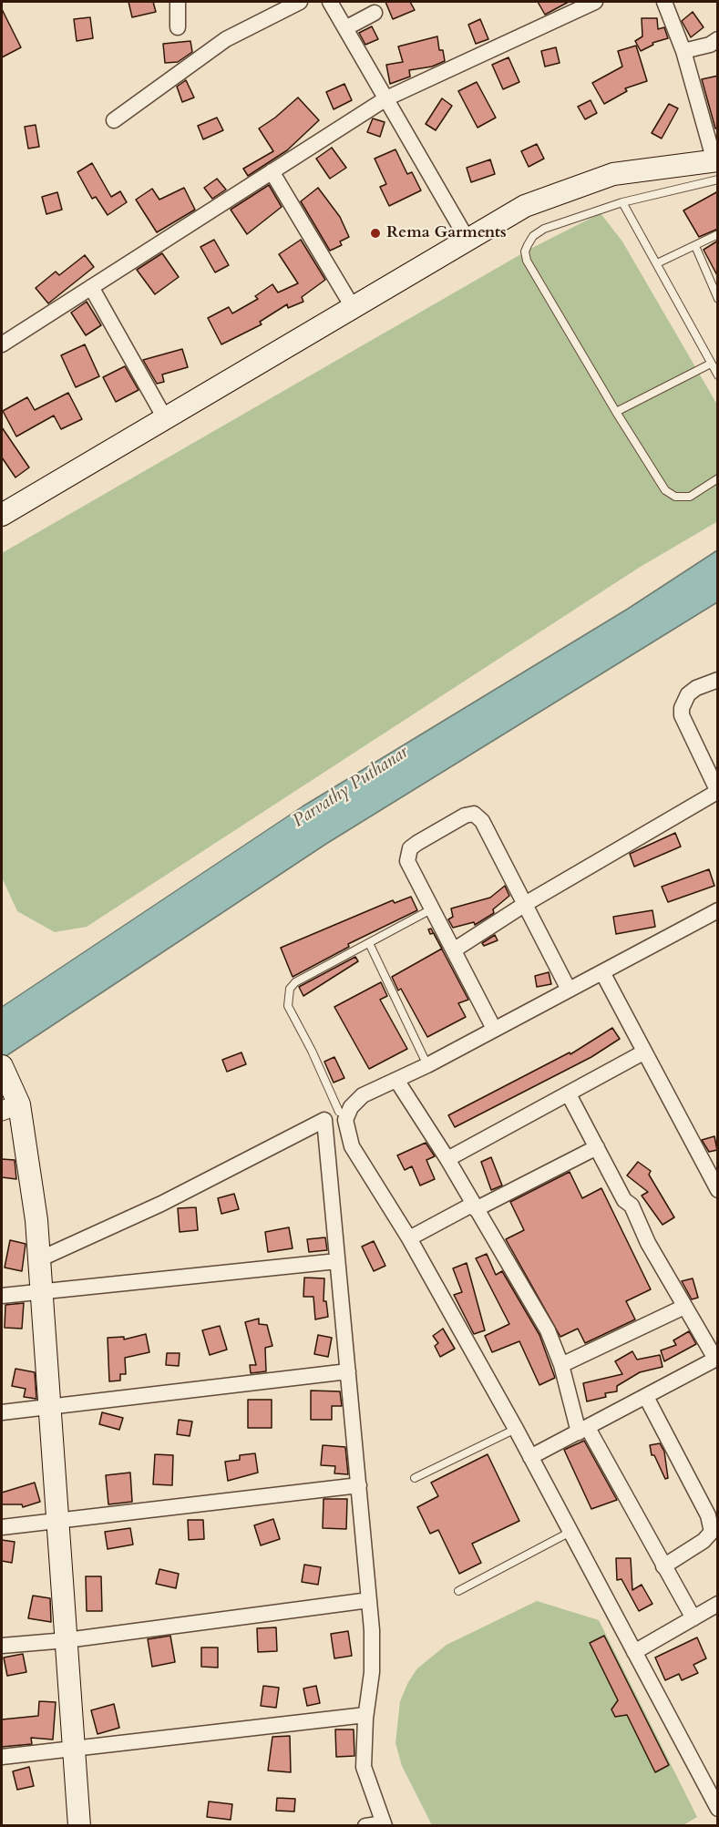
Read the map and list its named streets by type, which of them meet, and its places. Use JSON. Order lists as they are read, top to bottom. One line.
{"water":["Parvathy Puthanar"],"places":["Rema Garments"]}
